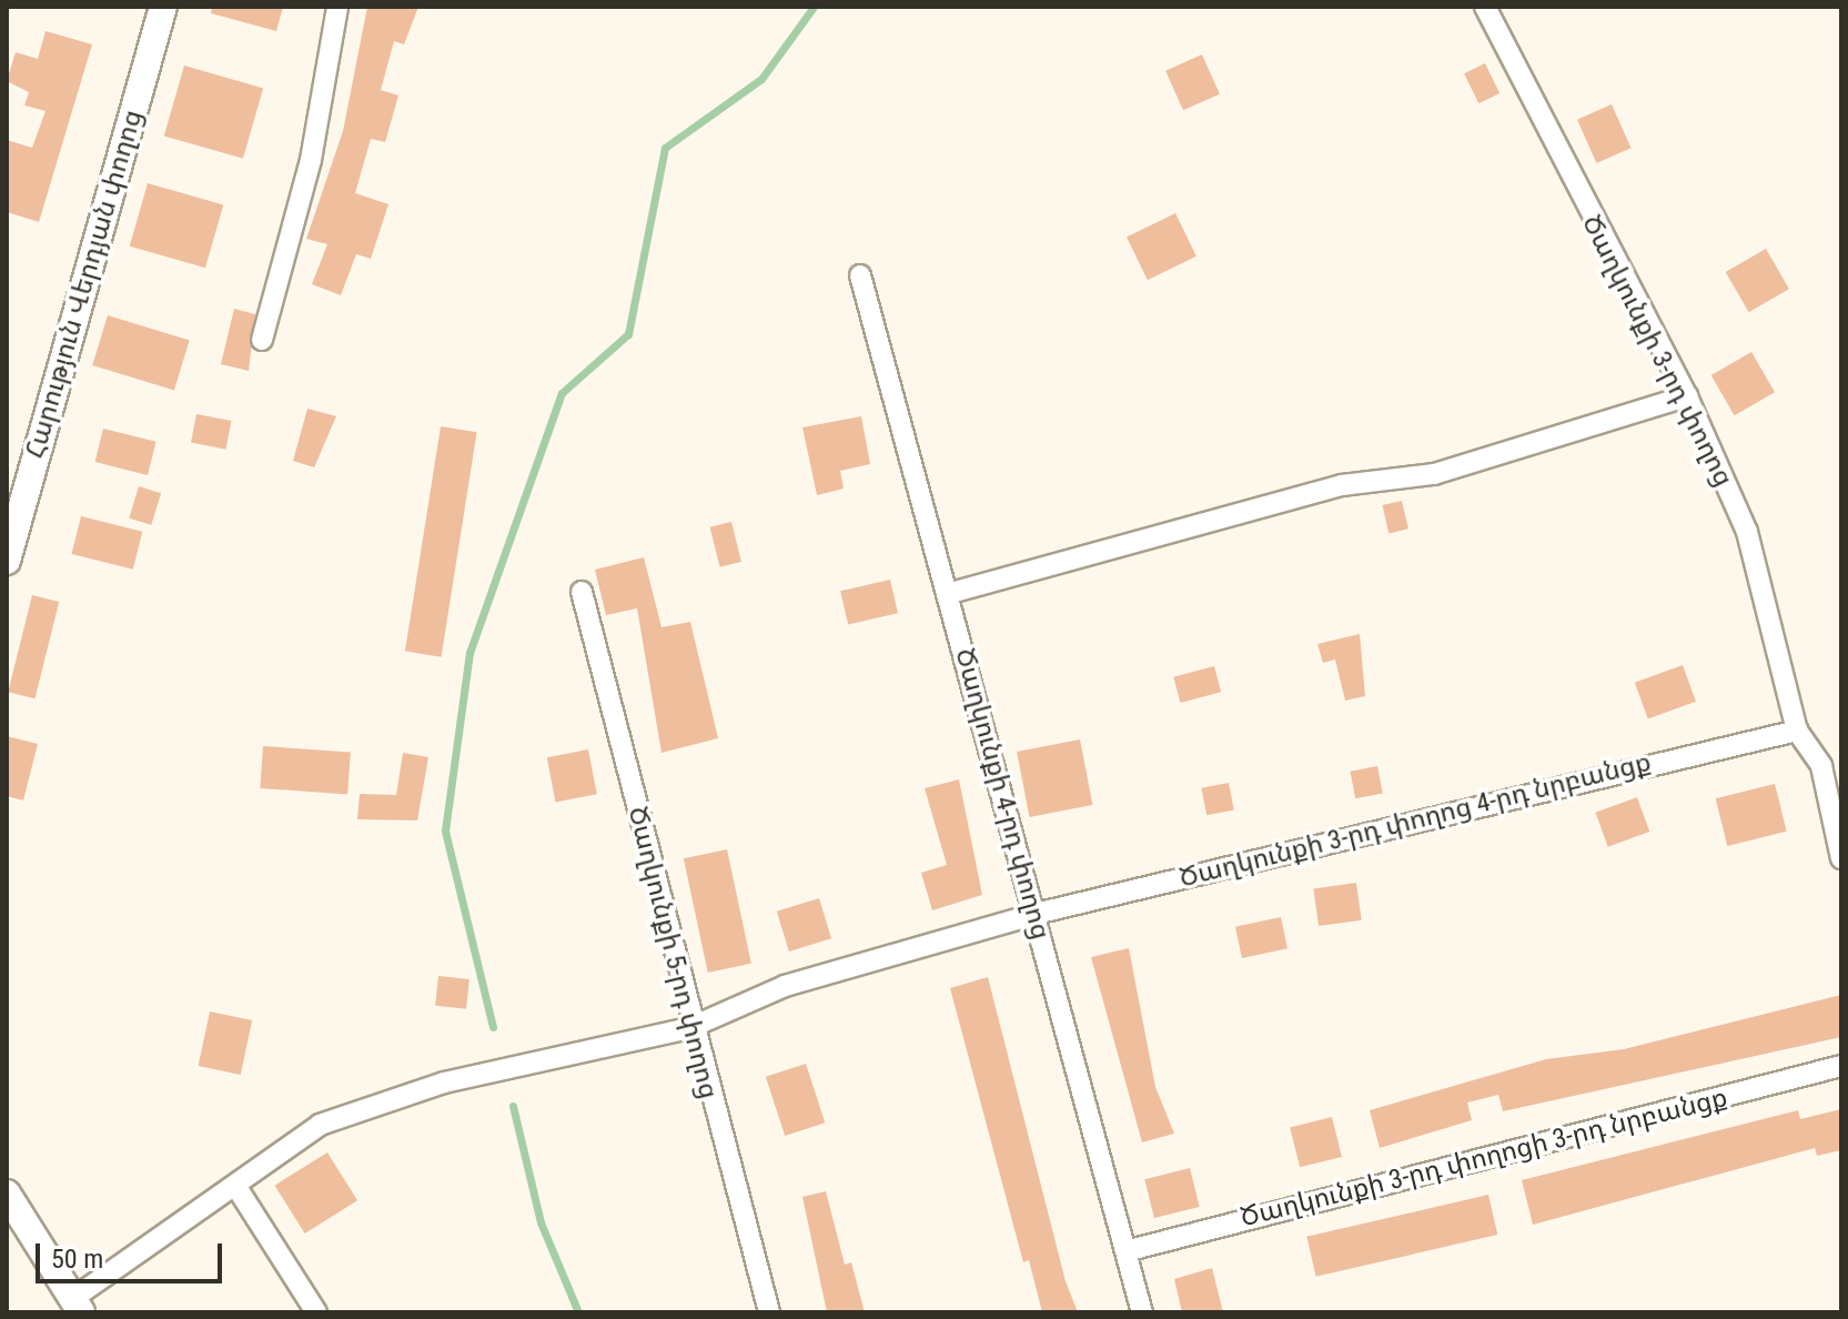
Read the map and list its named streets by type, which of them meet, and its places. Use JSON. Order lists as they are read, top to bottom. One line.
{"streets":{"street":["Հարություն Վերդյան փողոց","Ծաղկունքի 3-րդ փողոց","Ծաղկունքի 4-րդ փողոց","Ծաղկունքի 3-րդ փողոց 4-րդ նրբանցք","Ծաղկունքի 5-րդ փողոց","Ծաղկունքի 3-րդ փողոցի 3-րդ նրբանցք"]},"crossings":[["Ծաղկունքի 3-րդ փողոց","Ծաղկունքի 3-րդ փողոց 4-րդ նրբանցք"],["Ծաղկունքի 4-րդ փողոց","Ծաղկունքի 3-րդ փողոց 4-րդ նրբանցք"],["Ծաղկունքի 4-րդ փողոց","Ծաղկունքի 3-րդ փողոցի 3-րդ նրբանցք"],["Ծաղկունքի 3-րդ փողոց 4-րդ նրբանցք","Ծաղկունքի 5-րդ փողոց"]],"scale_bar":"50 m"}
